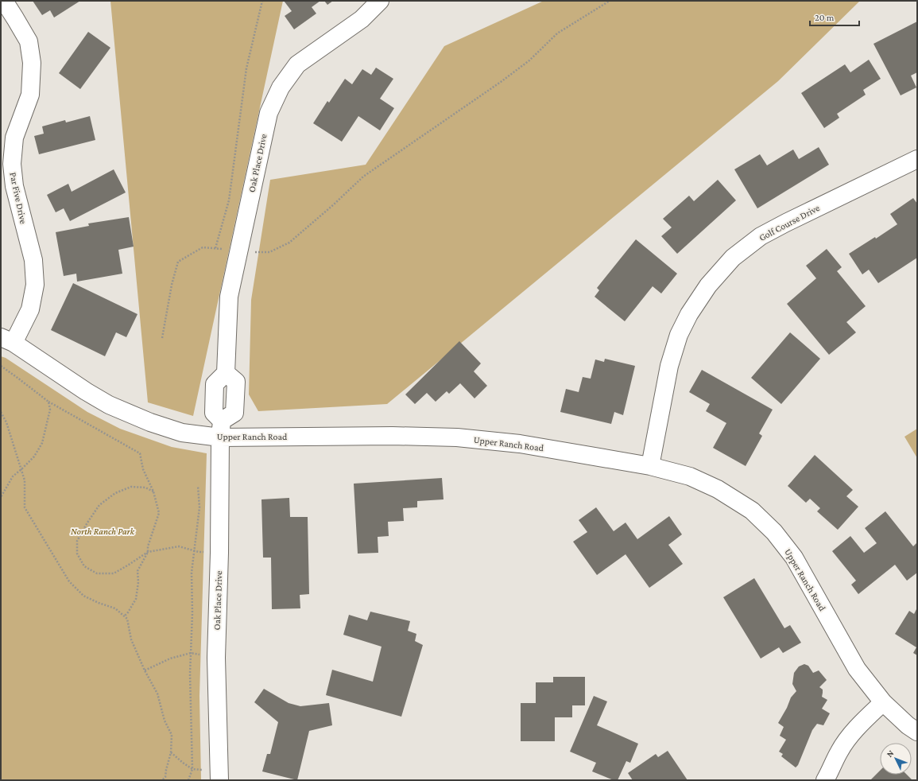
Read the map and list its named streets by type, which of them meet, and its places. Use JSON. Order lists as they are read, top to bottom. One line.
{"streets":{"street":["Oak Place Drive","Par Five Drive","Golf Course Drive","Upper Ranch Road"]},"crossings":[["Oak Place Drive","Upper Ranch Road"],["Par Five Drive","Upper Ranch Road"],["Golf Course Drive","Upper Ranch Road"]],"parks":["North Ranch Park"],"scale_bar":"20 m","north":"top left"}
